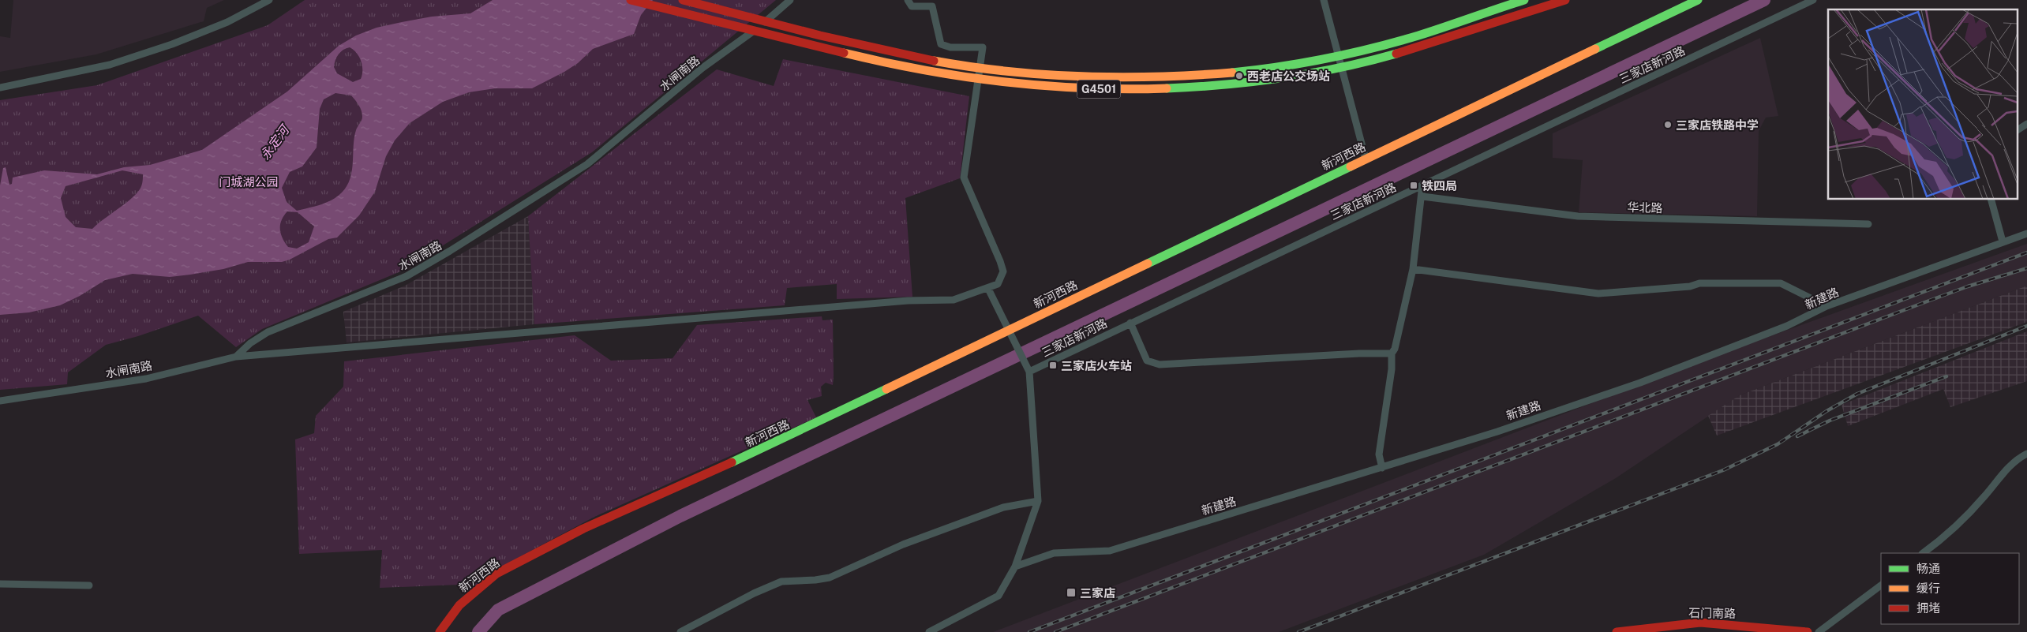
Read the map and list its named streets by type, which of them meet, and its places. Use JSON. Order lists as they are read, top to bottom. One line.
{"streets":{"main road":["G4501","新河西路","石门南路"],"street":["三家店新河路","水闸南路","华北路","新建路"]},"water":["永定河"],"parks":["门城湖公园"],"places":{"other":["西老店公交场站","三家店铁路中学"],"transit":["铁四局","三家店火车站","三家店"]},"legend":["畅通","缓行","拥堵"]}
